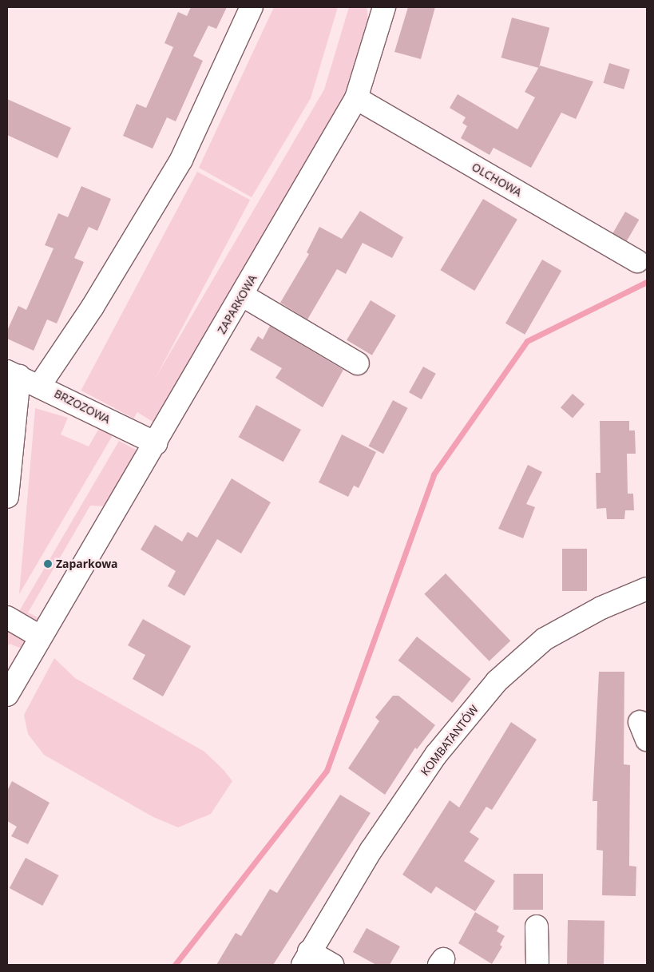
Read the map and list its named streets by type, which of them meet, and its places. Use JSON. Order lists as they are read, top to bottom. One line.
{"streets":{"street":["OLCHOWA","ZAPARKOWA","BRZOZOWA","KOMBATANTÓW"]},"crossings":[["OLCHOWA","ZAPARKOWA"],["ZAPARKOWA","BRZOZOWA"]],"places":["Zaparkowa"]}
